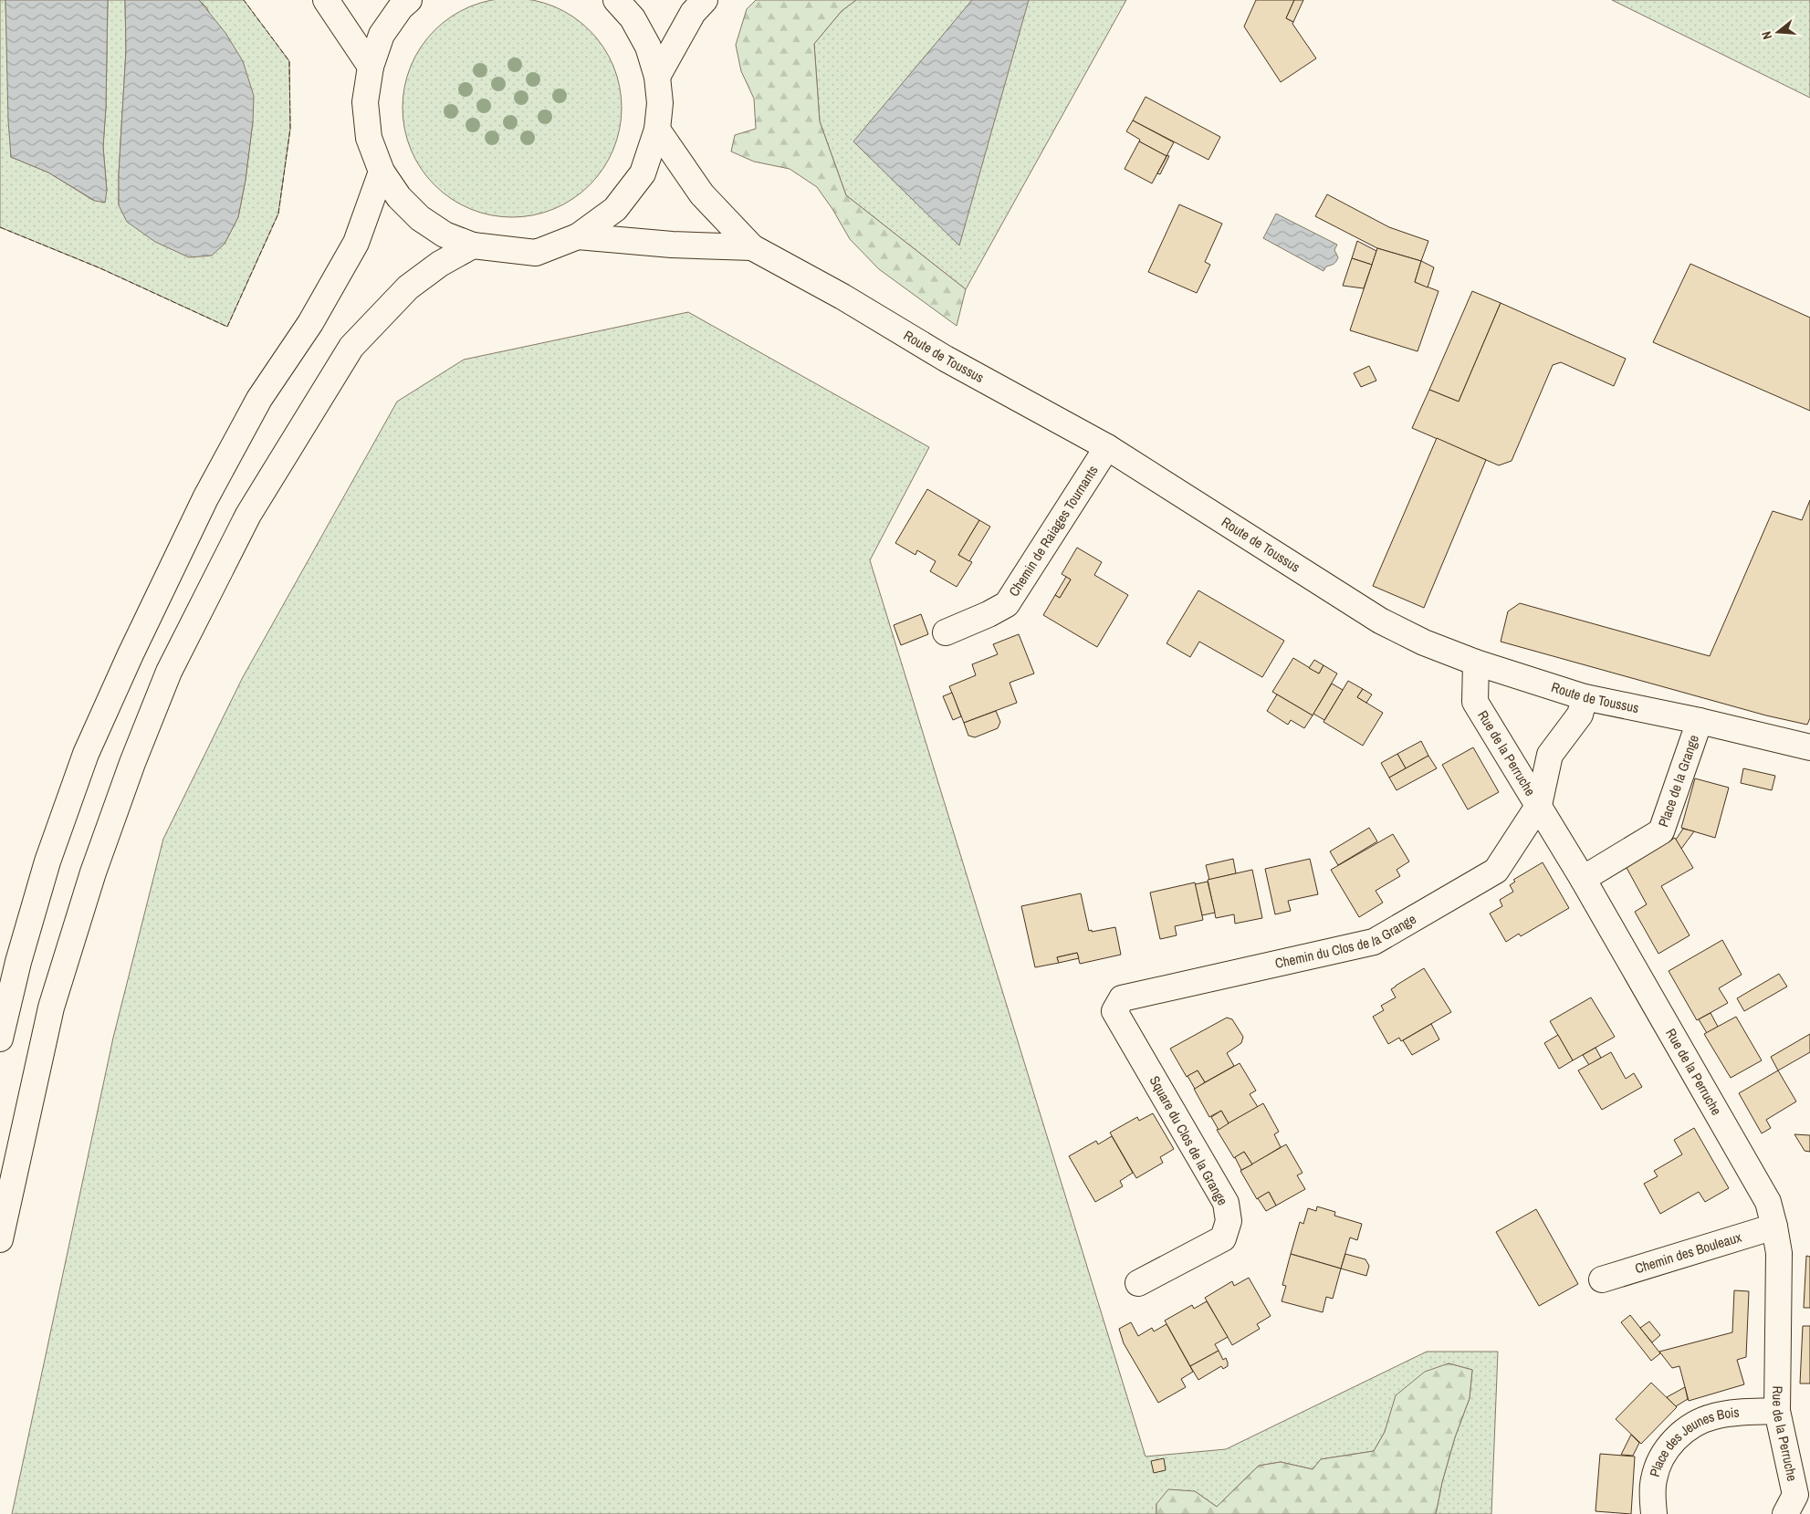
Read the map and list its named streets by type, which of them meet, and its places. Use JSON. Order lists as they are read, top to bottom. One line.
{"streets":{"street":["Route de Toussus","Chemin de Raiages Tournants","Rue de la Perruche","Place de la Grange","Chemin du Clos de la Grange","Square du Clos de la Grange","Chemin des Bouleaux","Place des Jeunes Bois"]},"crossings":[["Route de Toussus","Chemin de Raiages Tournants"],["Route de Toussus","Rue de la Perruche"],["Route de Toussus","Place de la Grange"],["Rue de la Perruche","Place de la Grange"],["Rue de la Perruche","Chemin du Clos de la Grange"],["Rue de la Perruche","Chemin des Bouleaux"],["Rue de la Perruche","Place des Jeunes Bois"],["Chemin du Clos de la Grange","Square du Clos de la Grange"]],"north":"left"}
